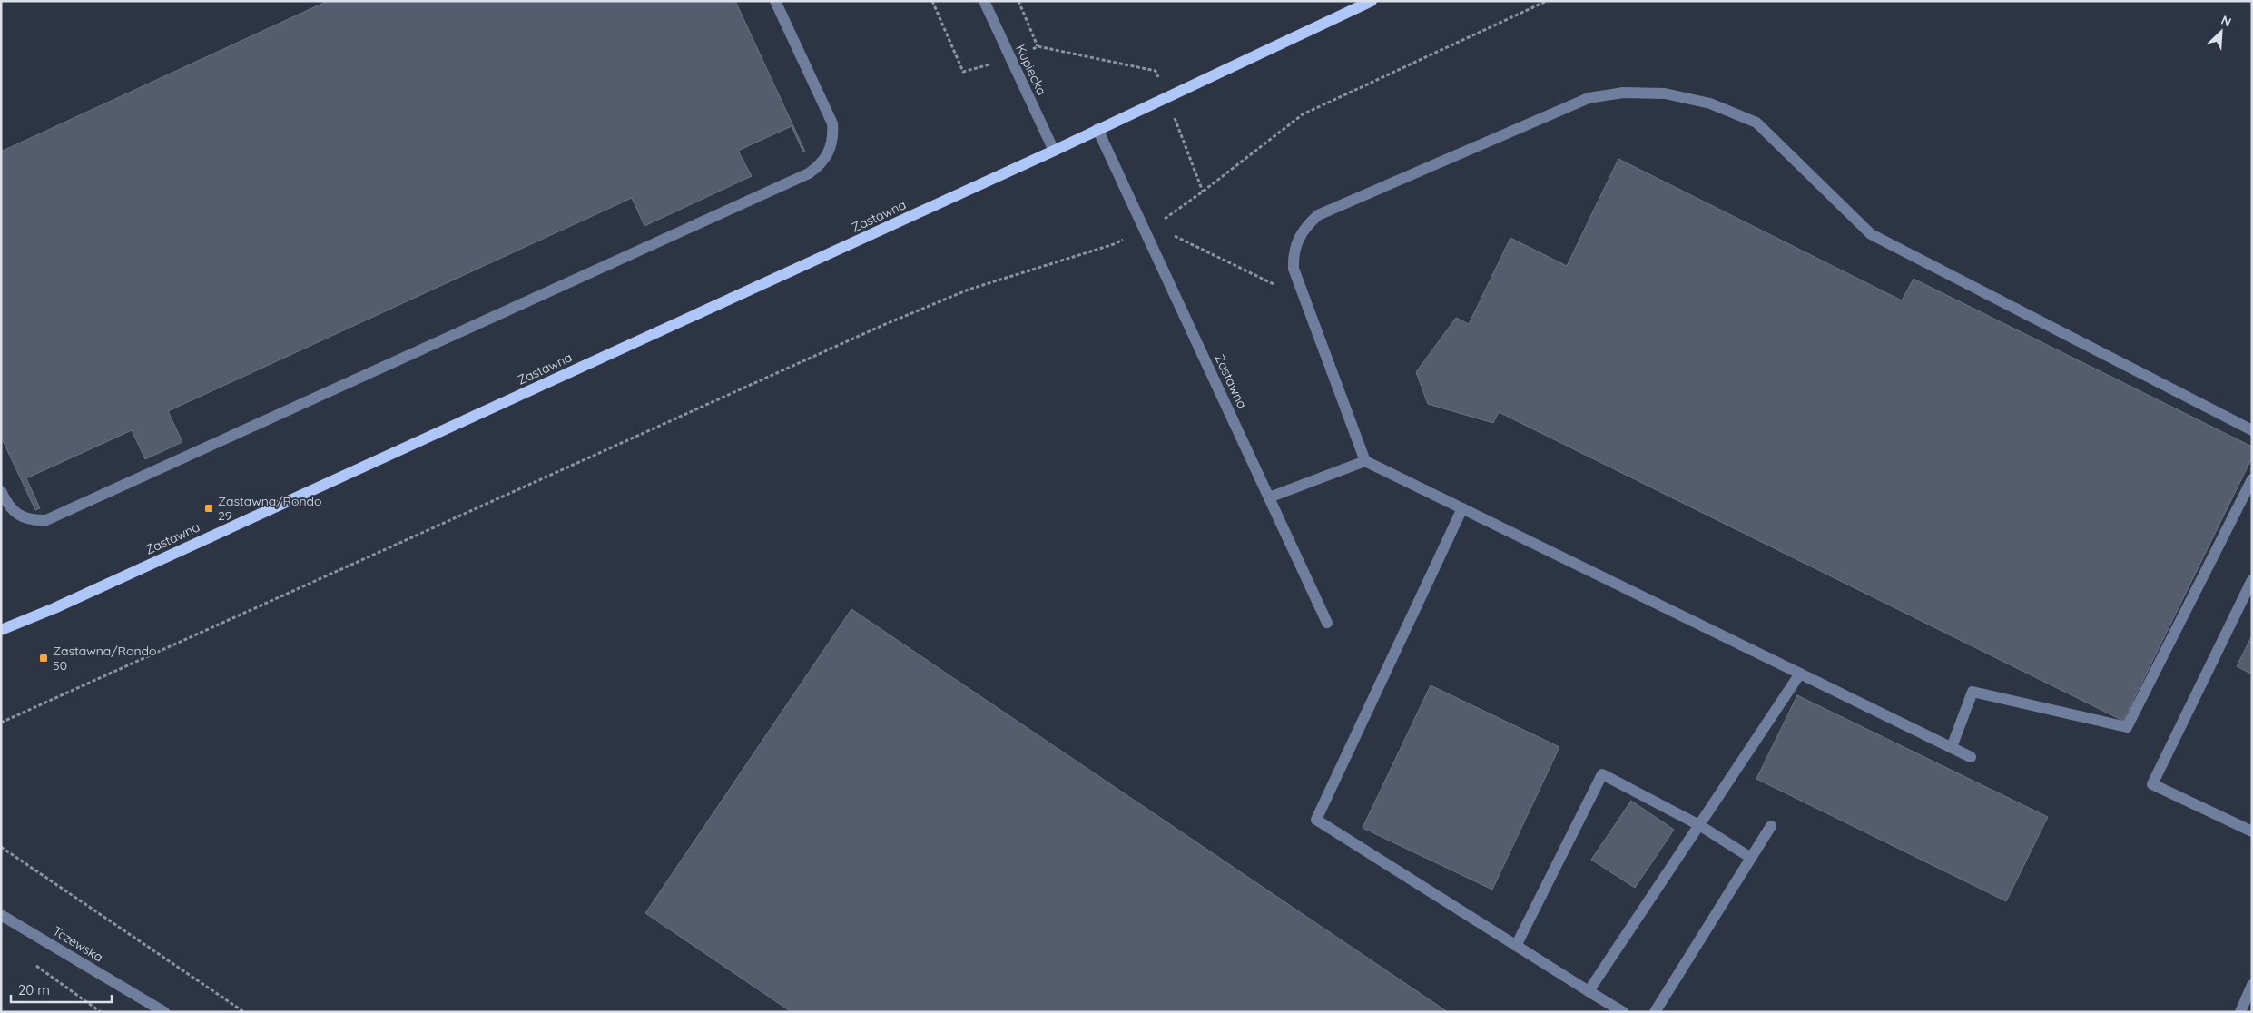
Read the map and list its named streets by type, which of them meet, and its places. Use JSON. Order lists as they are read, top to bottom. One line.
{"streets":{"main road":["Zastawna"],"street":["Kupiecka","Tczewska"]},"crossings":[["Kupiecka","Zastawna"]],"places":{"transit":["Zastawna/Rondo 29","Zastawna/Rondo 50"]},"scale_bar":"20 m","north":"top right"}
